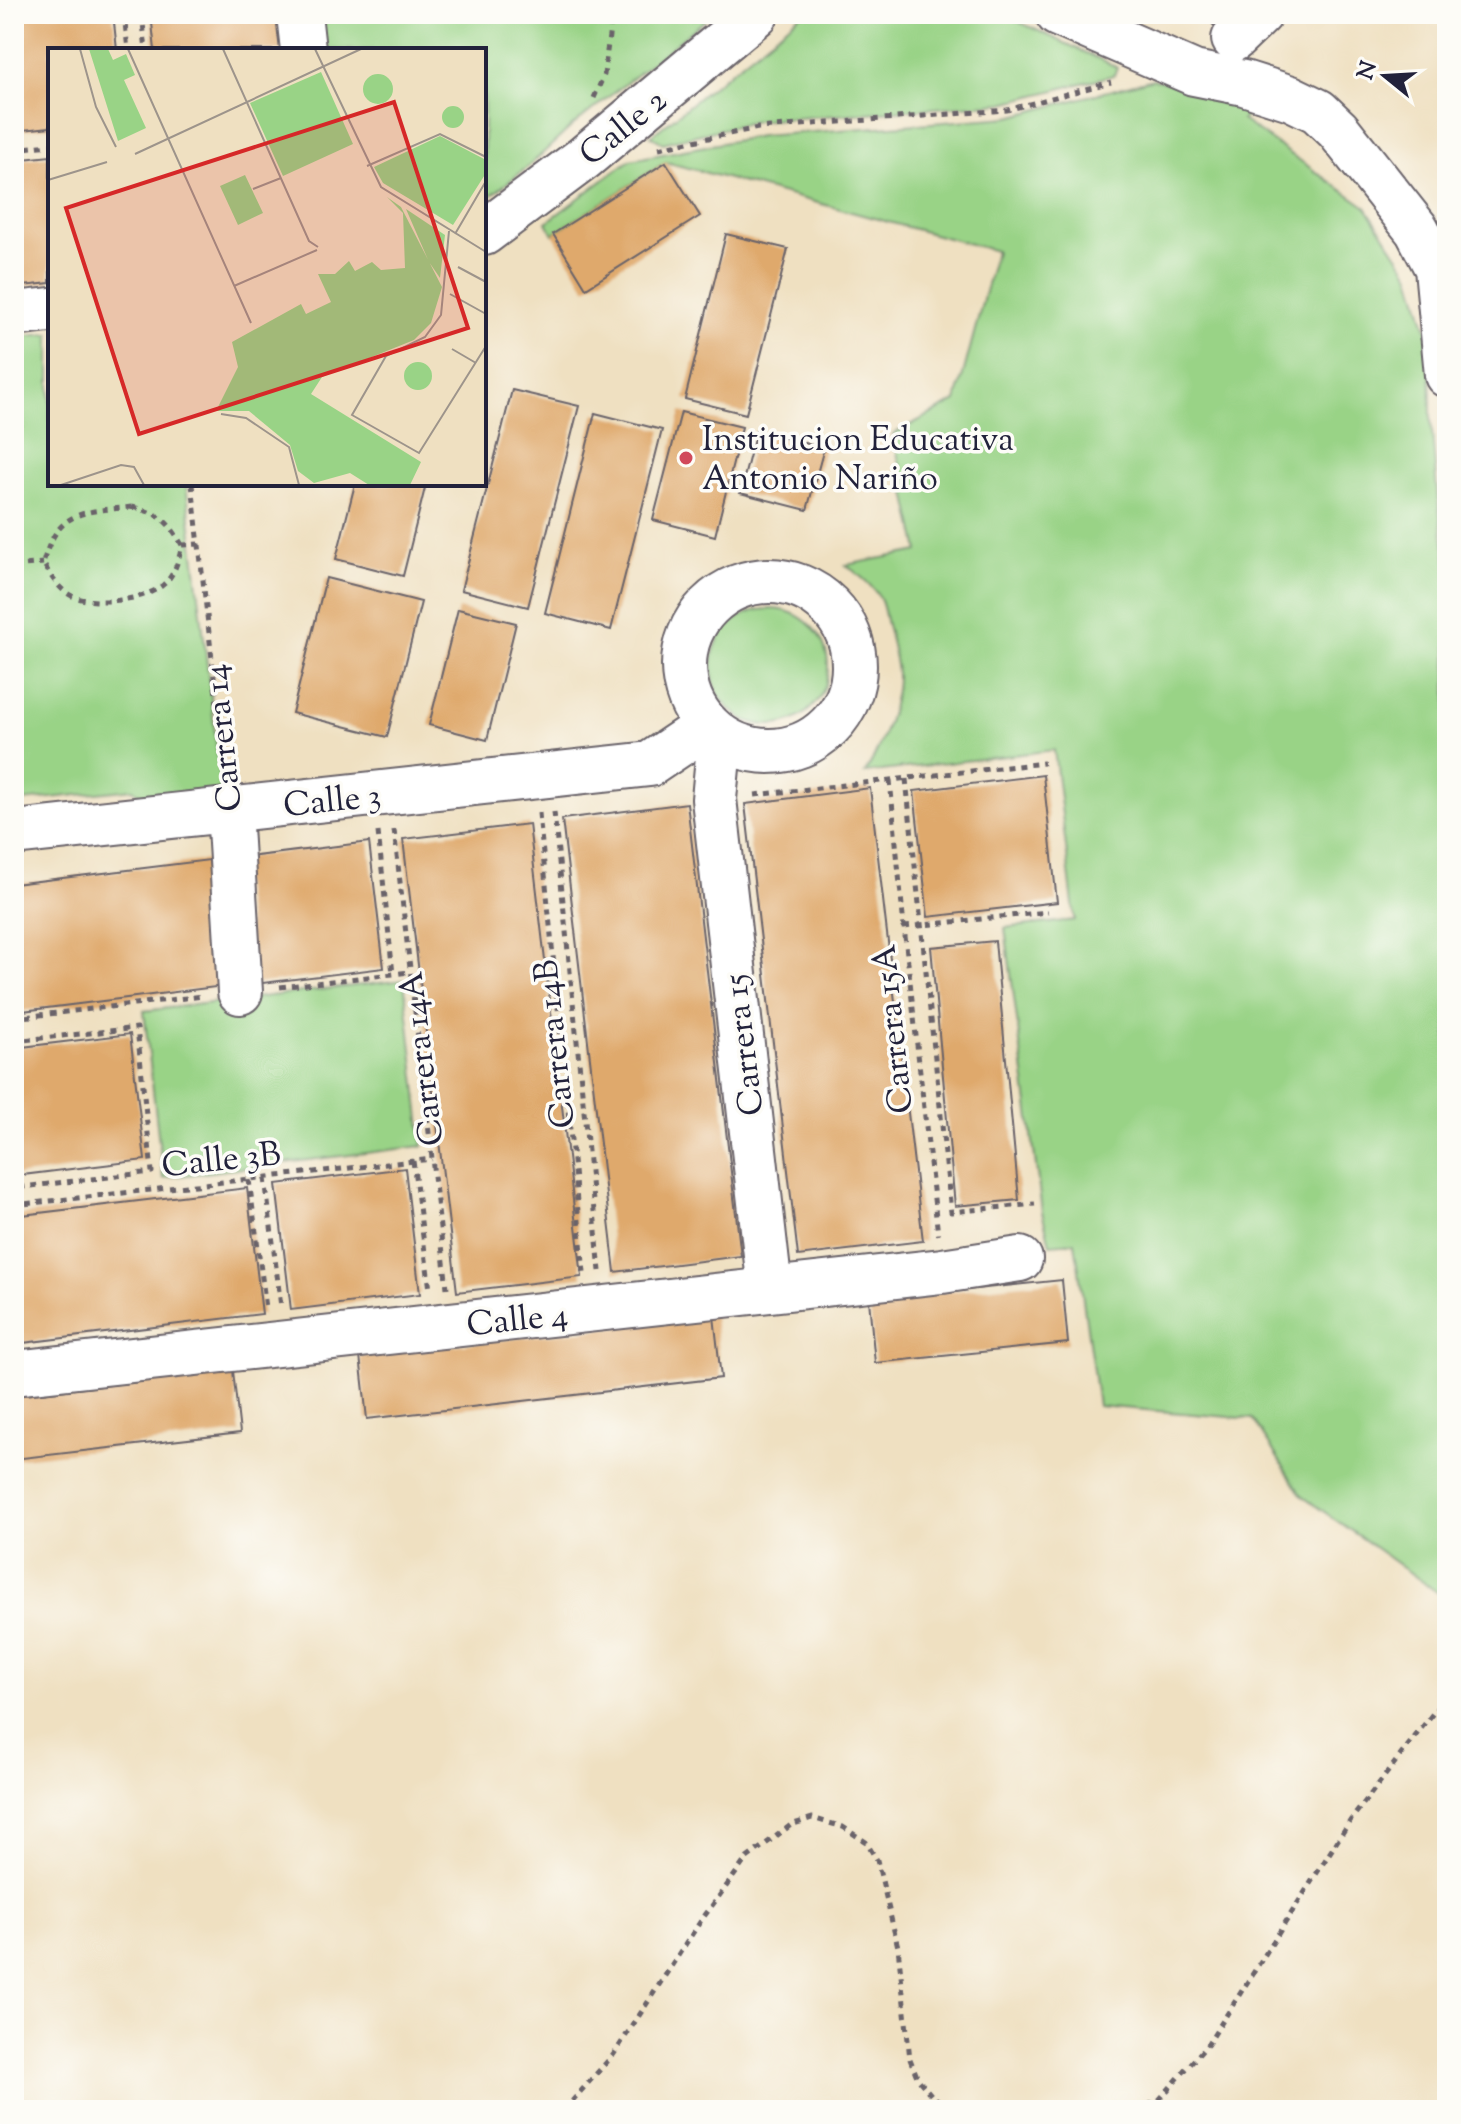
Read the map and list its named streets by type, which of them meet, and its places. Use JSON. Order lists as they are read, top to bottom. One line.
{"streets":{"street":["Calle 2","Carrera 14","Calle 3","Carrera 15","Calle 4"],"path":["Carrera 15A","Carrera 14B","Carrera 14A","Calle 3B"]},"crossings":[["Carrera 14","Calle 3"],["Calle 3","Carrera 14B"],["Calle 3","Carrera 15"],["Calle 3","Carrera 14A"],["Carrera 15A","Calle 4"],["Carrera 14B","Calle 4"],["Carrera 15","Calle 4"],["Carrera 14A","Calle 3B"],["Carrera 14A","Calle 4"]],"places":["Institucion Educativa Antonio Nariño"],"north":"left"}
